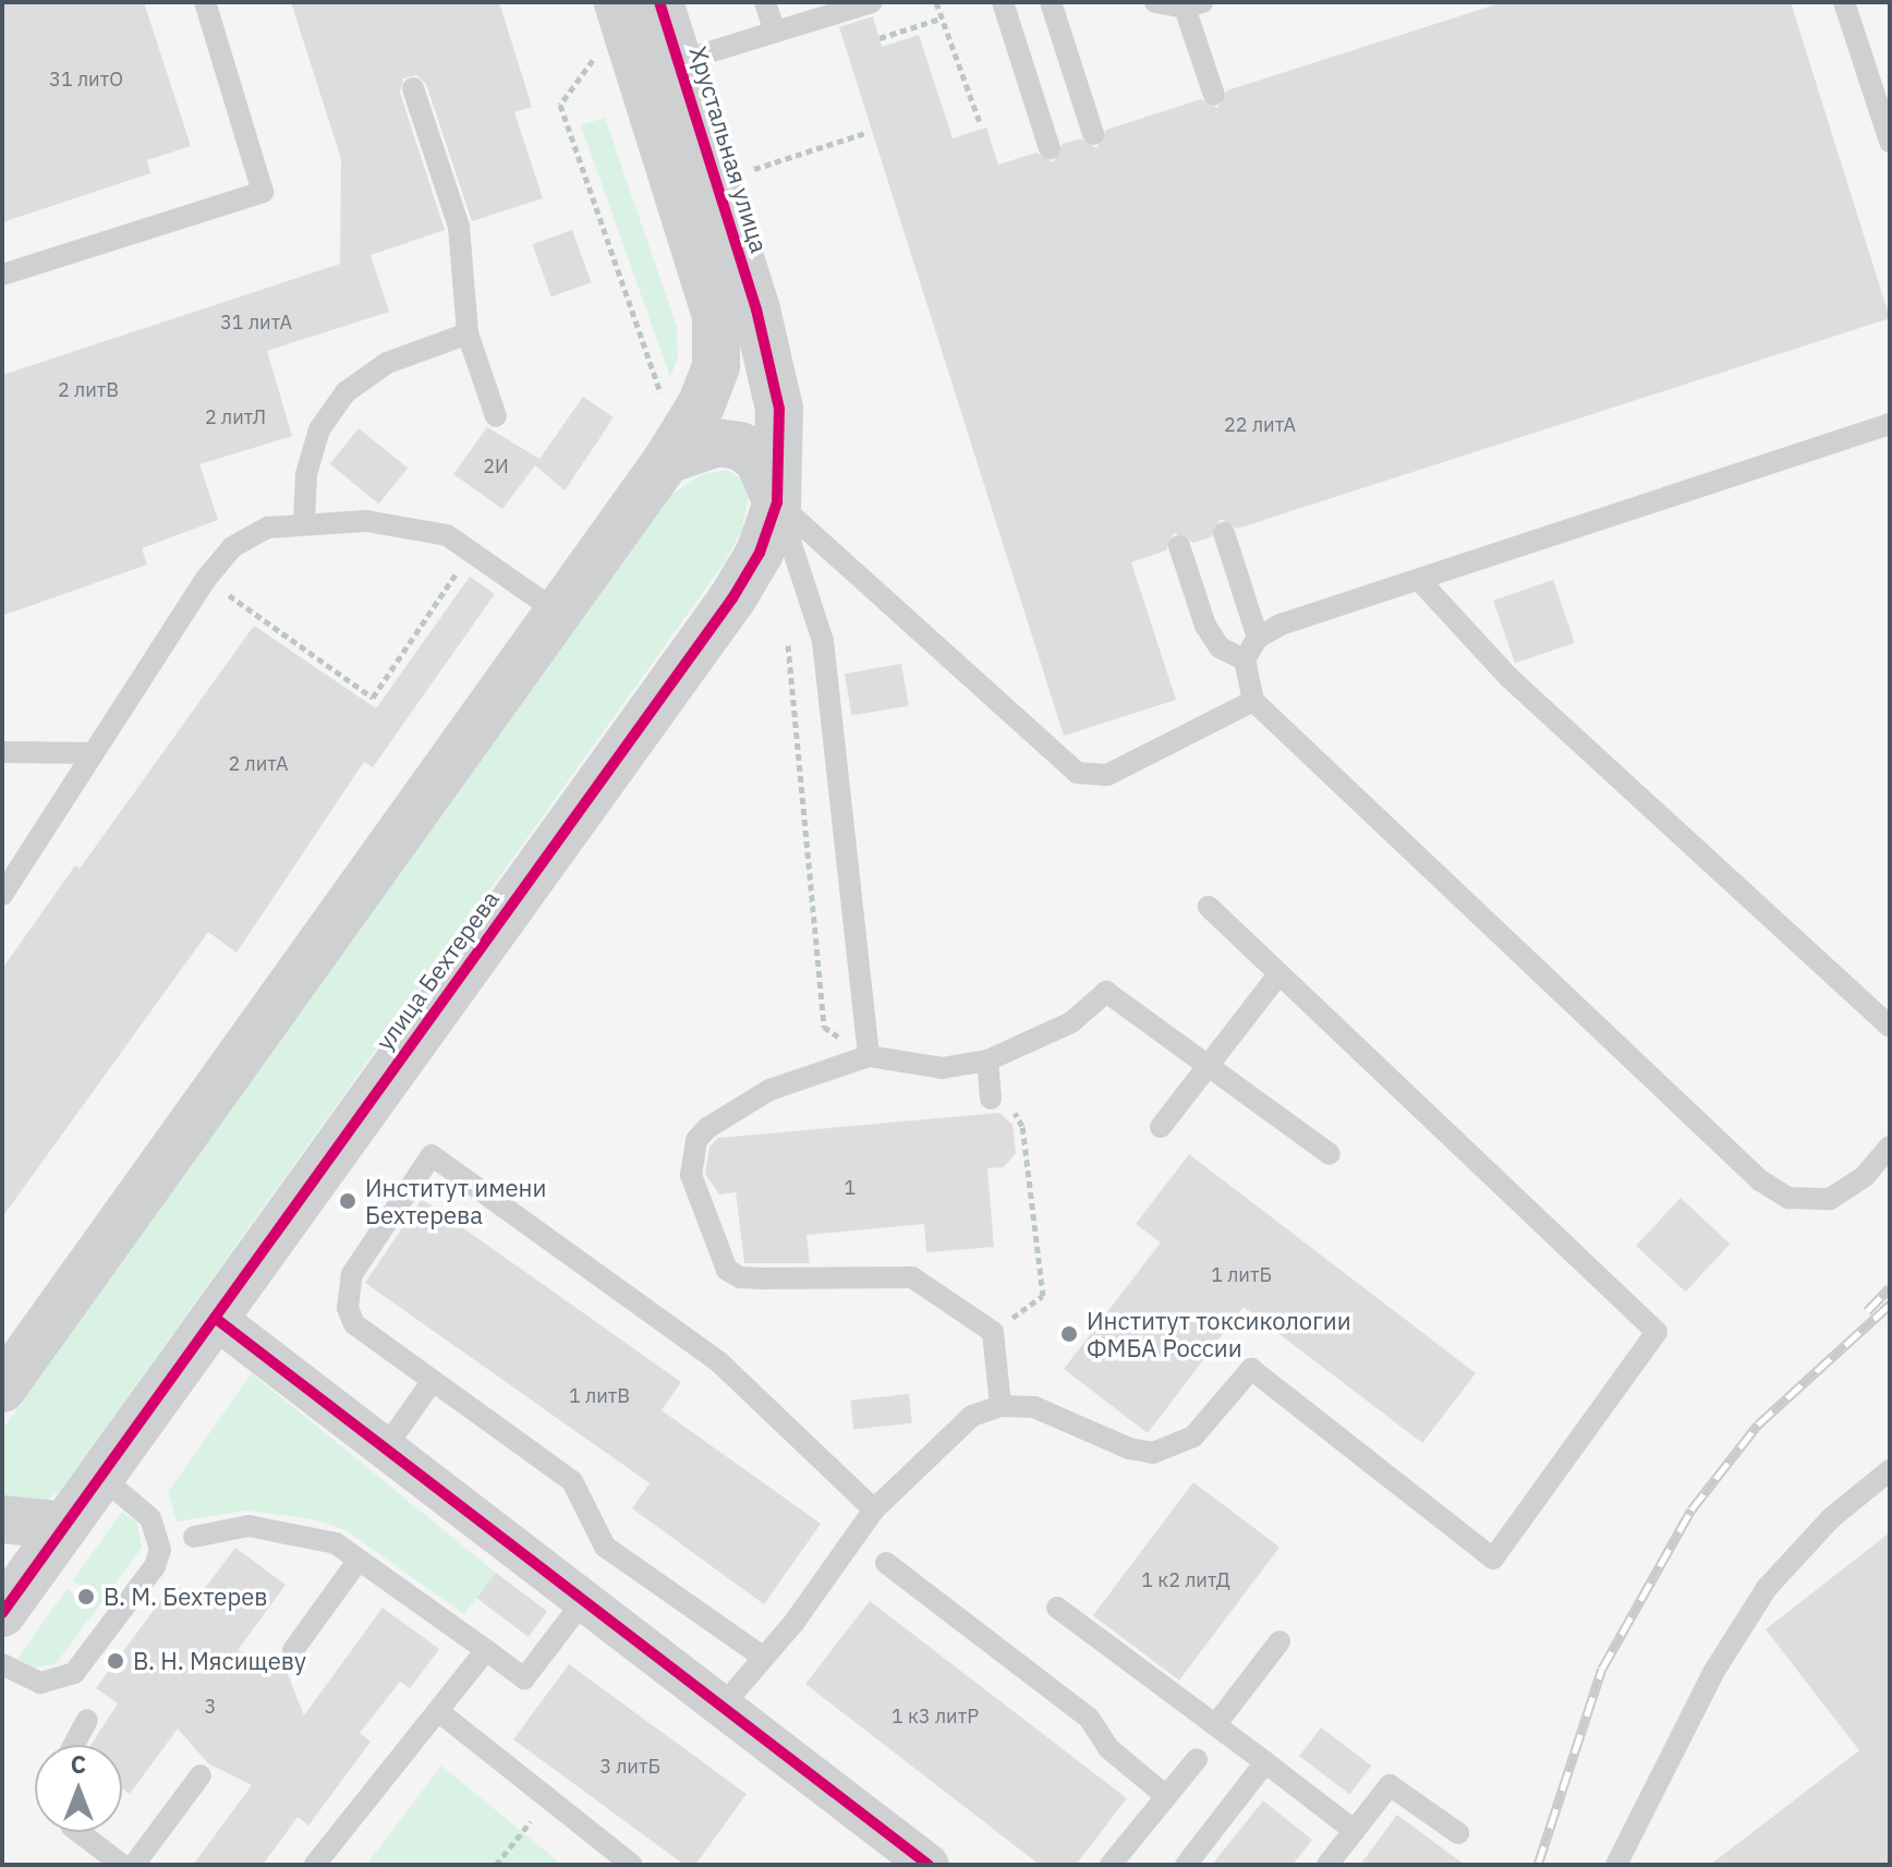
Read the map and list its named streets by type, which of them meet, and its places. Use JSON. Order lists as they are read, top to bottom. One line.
{"streets":{"street":["Хрустальная улица","улица Бехтерева"]},"crossings":[["Хрустальная улица","улица Бехтерева"]],"places":["Институт имени Бехтерева","Институт токсикологии ФМБА России","В. М. Бехтерев","В. Н. Мясищеву"],"house_numbers":["31 литО","31 литА","2 литВ","2 литЛ","22 литА","2И","2 литА","1","1 литБ","1 литВ","1 к2 литД","3","1 к3 литР","3 литБ"],"north":"top"}
